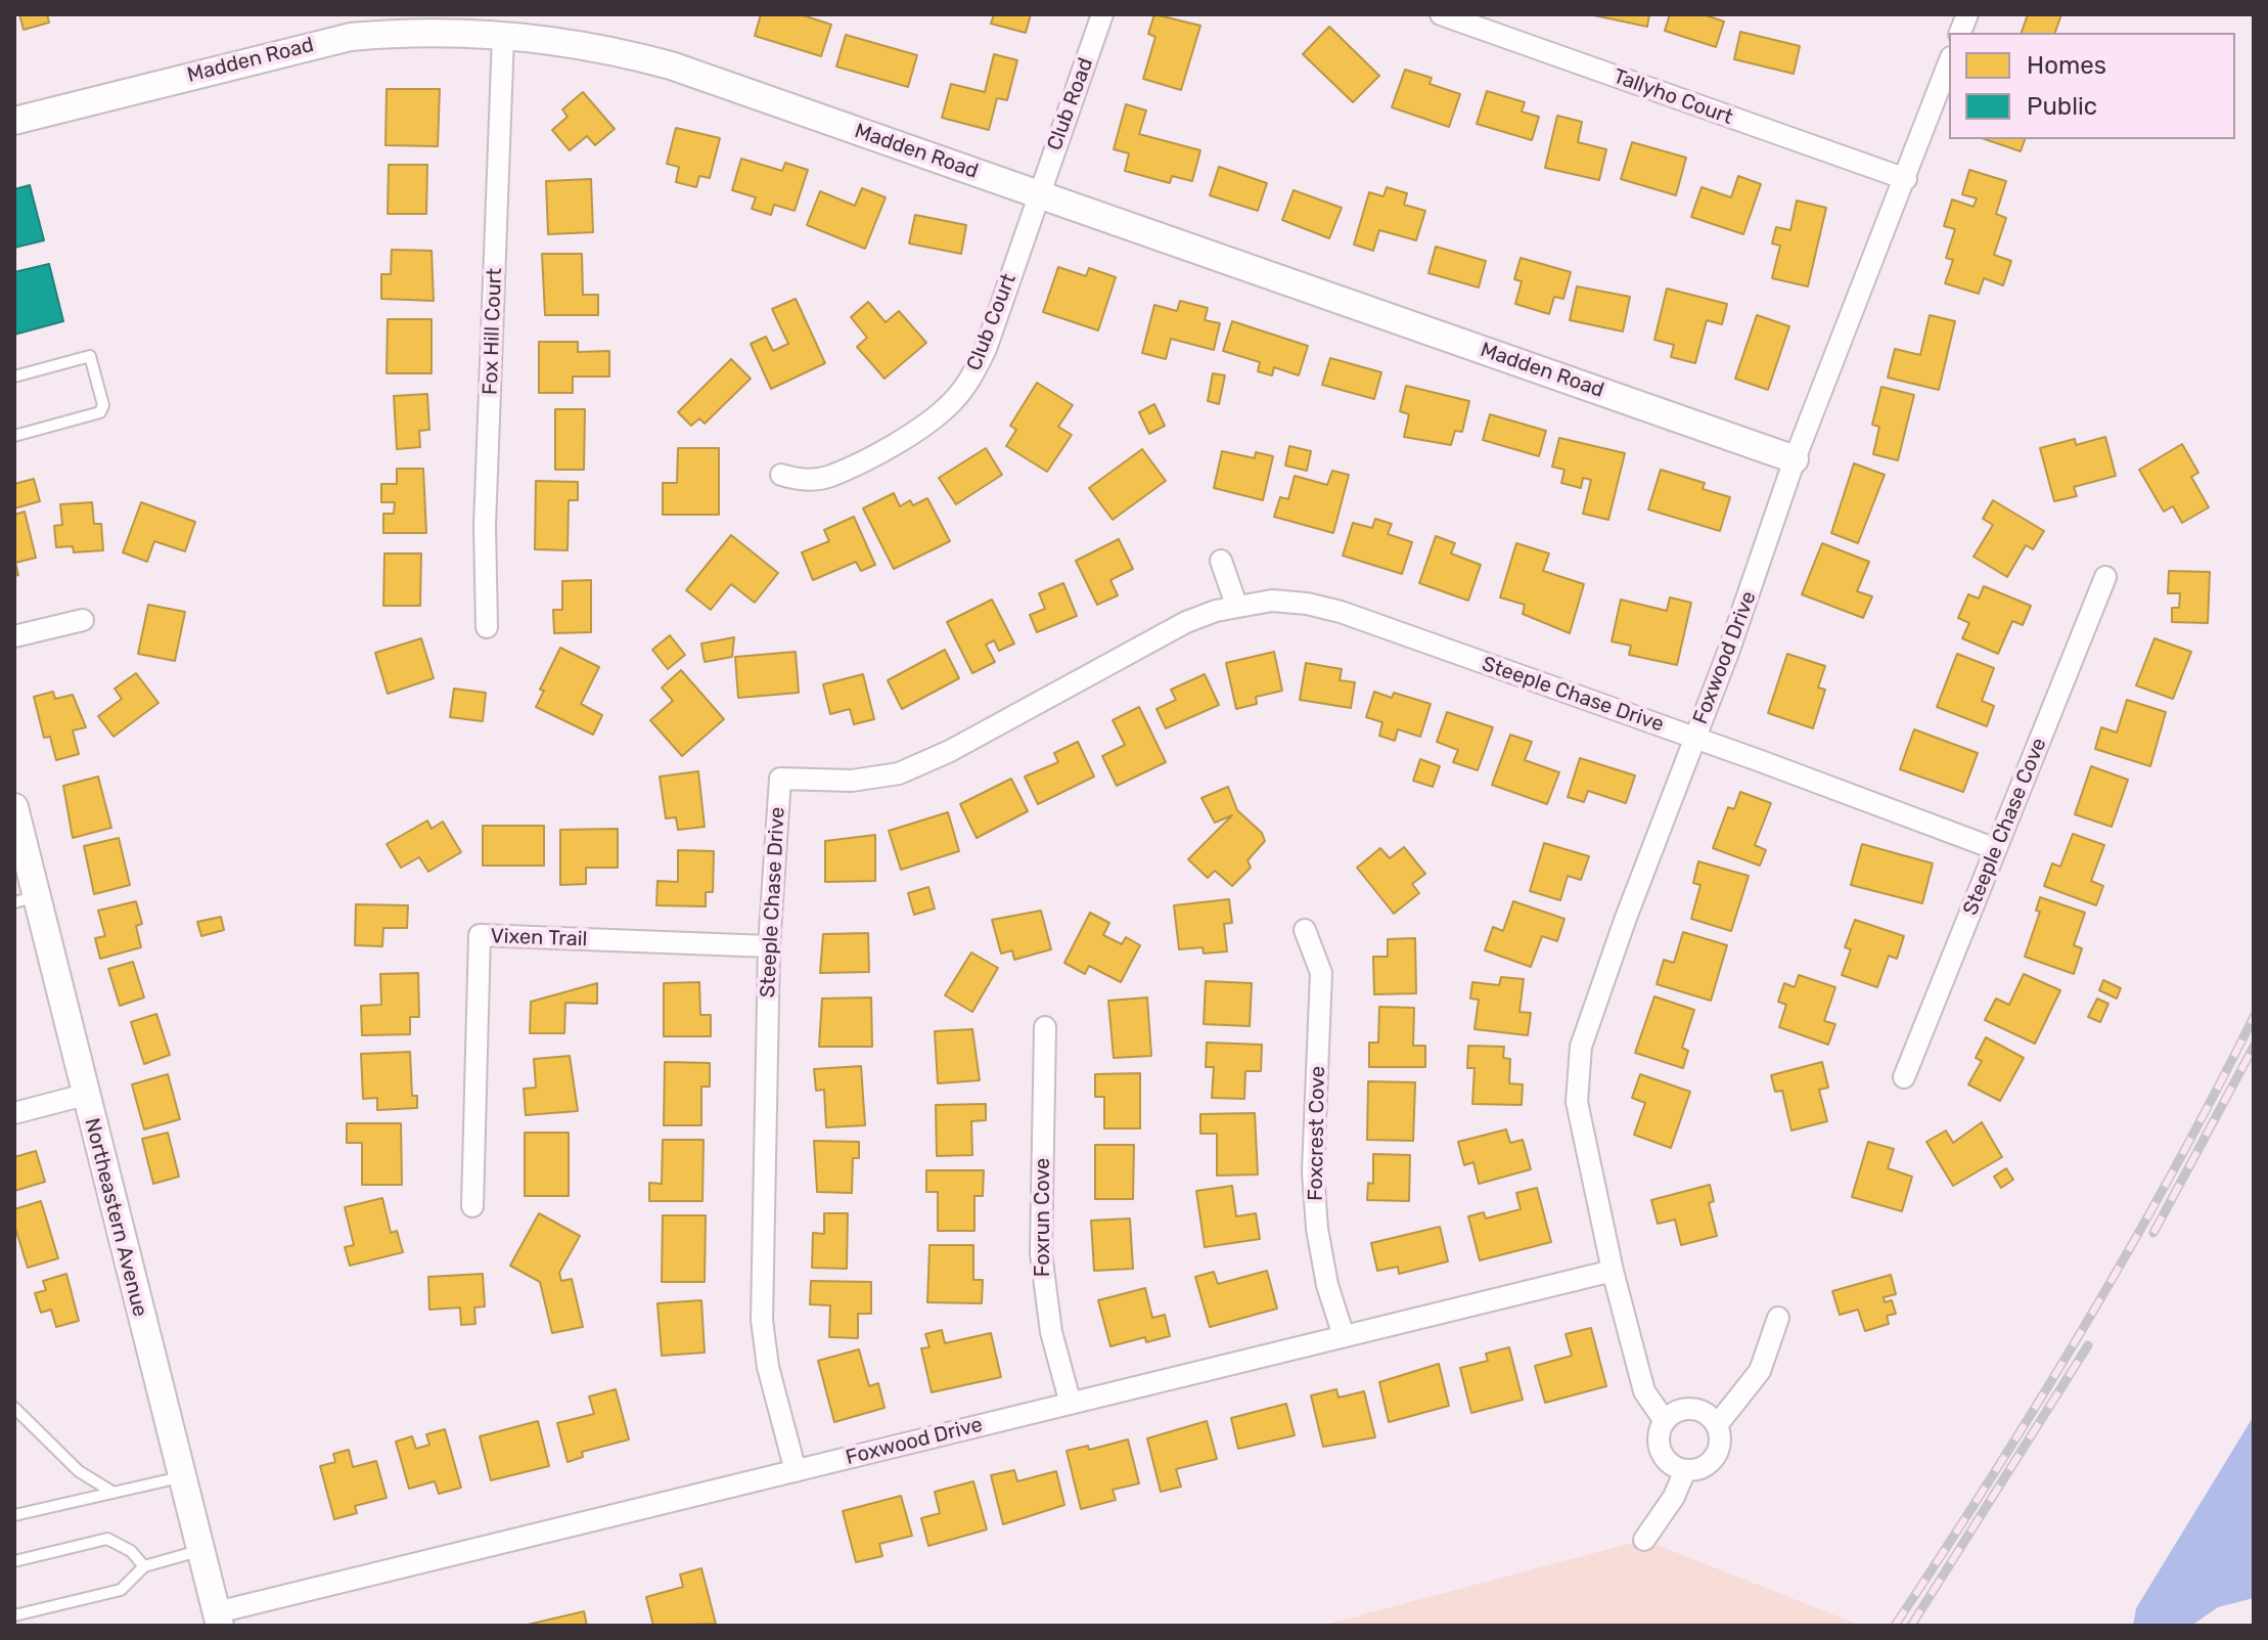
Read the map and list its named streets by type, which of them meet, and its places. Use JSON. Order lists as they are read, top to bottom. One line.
{"streets":{"street":["Madden Road","Tallyho Court","Club Road","Club Court","Fox Hill Court","Foxwood Drive","Steeple Chase Drive","Steeple Chase Cove","Vixen Trail","Foxcrest Cove","Northeastern Avenue","Foxrun Cove"]},"crossings":[["Madden Road","Club Road"],["Madden Road","Club Court"],["Madden Road","Fox Hill Court"],["Madden Road","Foxwood Drive"],["Tallyho Court","Foxwood Drive"],["Club Road","Club Court"],["Foxwood Drive","Steeple Chase Drive"],["Foxwood Drive","Foxcrest Cove"],["Foxwood Drive","Northeastern Avenue"],["Foxwood Drive","Foxrun Cove"],["Steeple Chase Drive","Steeple Chase Cove"],["Steeple Chase Drive","Vixen Trail"]],"legend":["Homes","Public"]}
